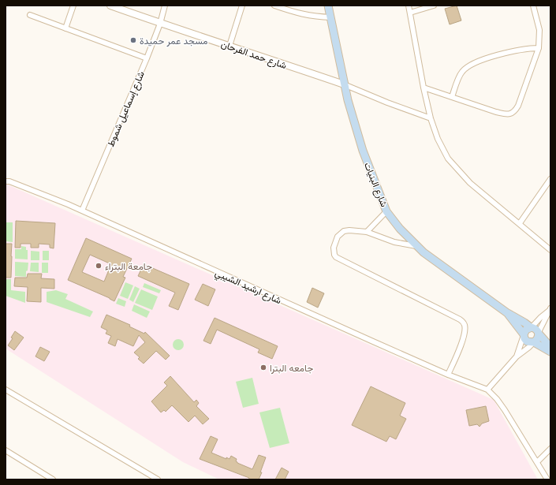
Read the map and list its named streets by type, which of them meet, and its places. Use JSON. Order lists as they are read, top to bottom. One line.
{"streets":{"main road":["شارع البنيات"],"street":["شارع حمد الفرحان","شارع إسماعيل شموط","شارع ارشيد الشيبي"]},"crossings":[["شارع حمد الفرحان","شارع إسماعيل شموط"],["شارع حمد الفرحان","شارع البنيات"],["شارع إسماعيل شموط","شارع ارشيد الشيبي"]],"places":["مسجد عمر حميدة","جامعة البتراء","جامعه البترا"]}
